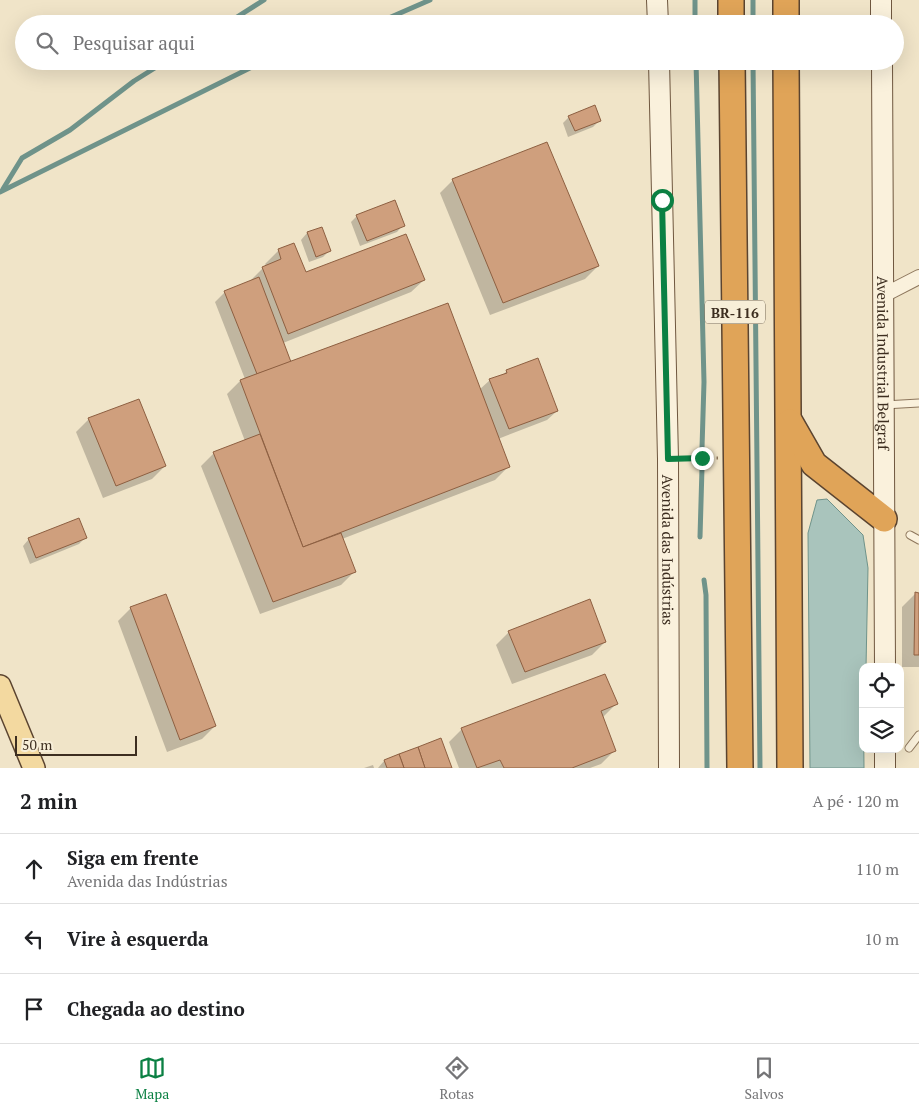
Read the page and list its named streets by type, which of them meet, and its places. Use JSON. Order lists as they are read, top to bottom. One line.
{"streets":{"highway":["BR-116"],"main road":["Avenida Industrial Belgraf","Avenida das Indústrias"]},"scale_bar":"50 m","page":{"search":"Pesquisar aqui","scale":"50 m","heading":["2 min","A pé · 120 m"],"list":[["Siga em frente","Avenida das Indústrias","110 m"],["Vire à esquerda","10 m"],"Chegada ao destino"],"nav":["Mapa","Rotas","Salvos"]}}
